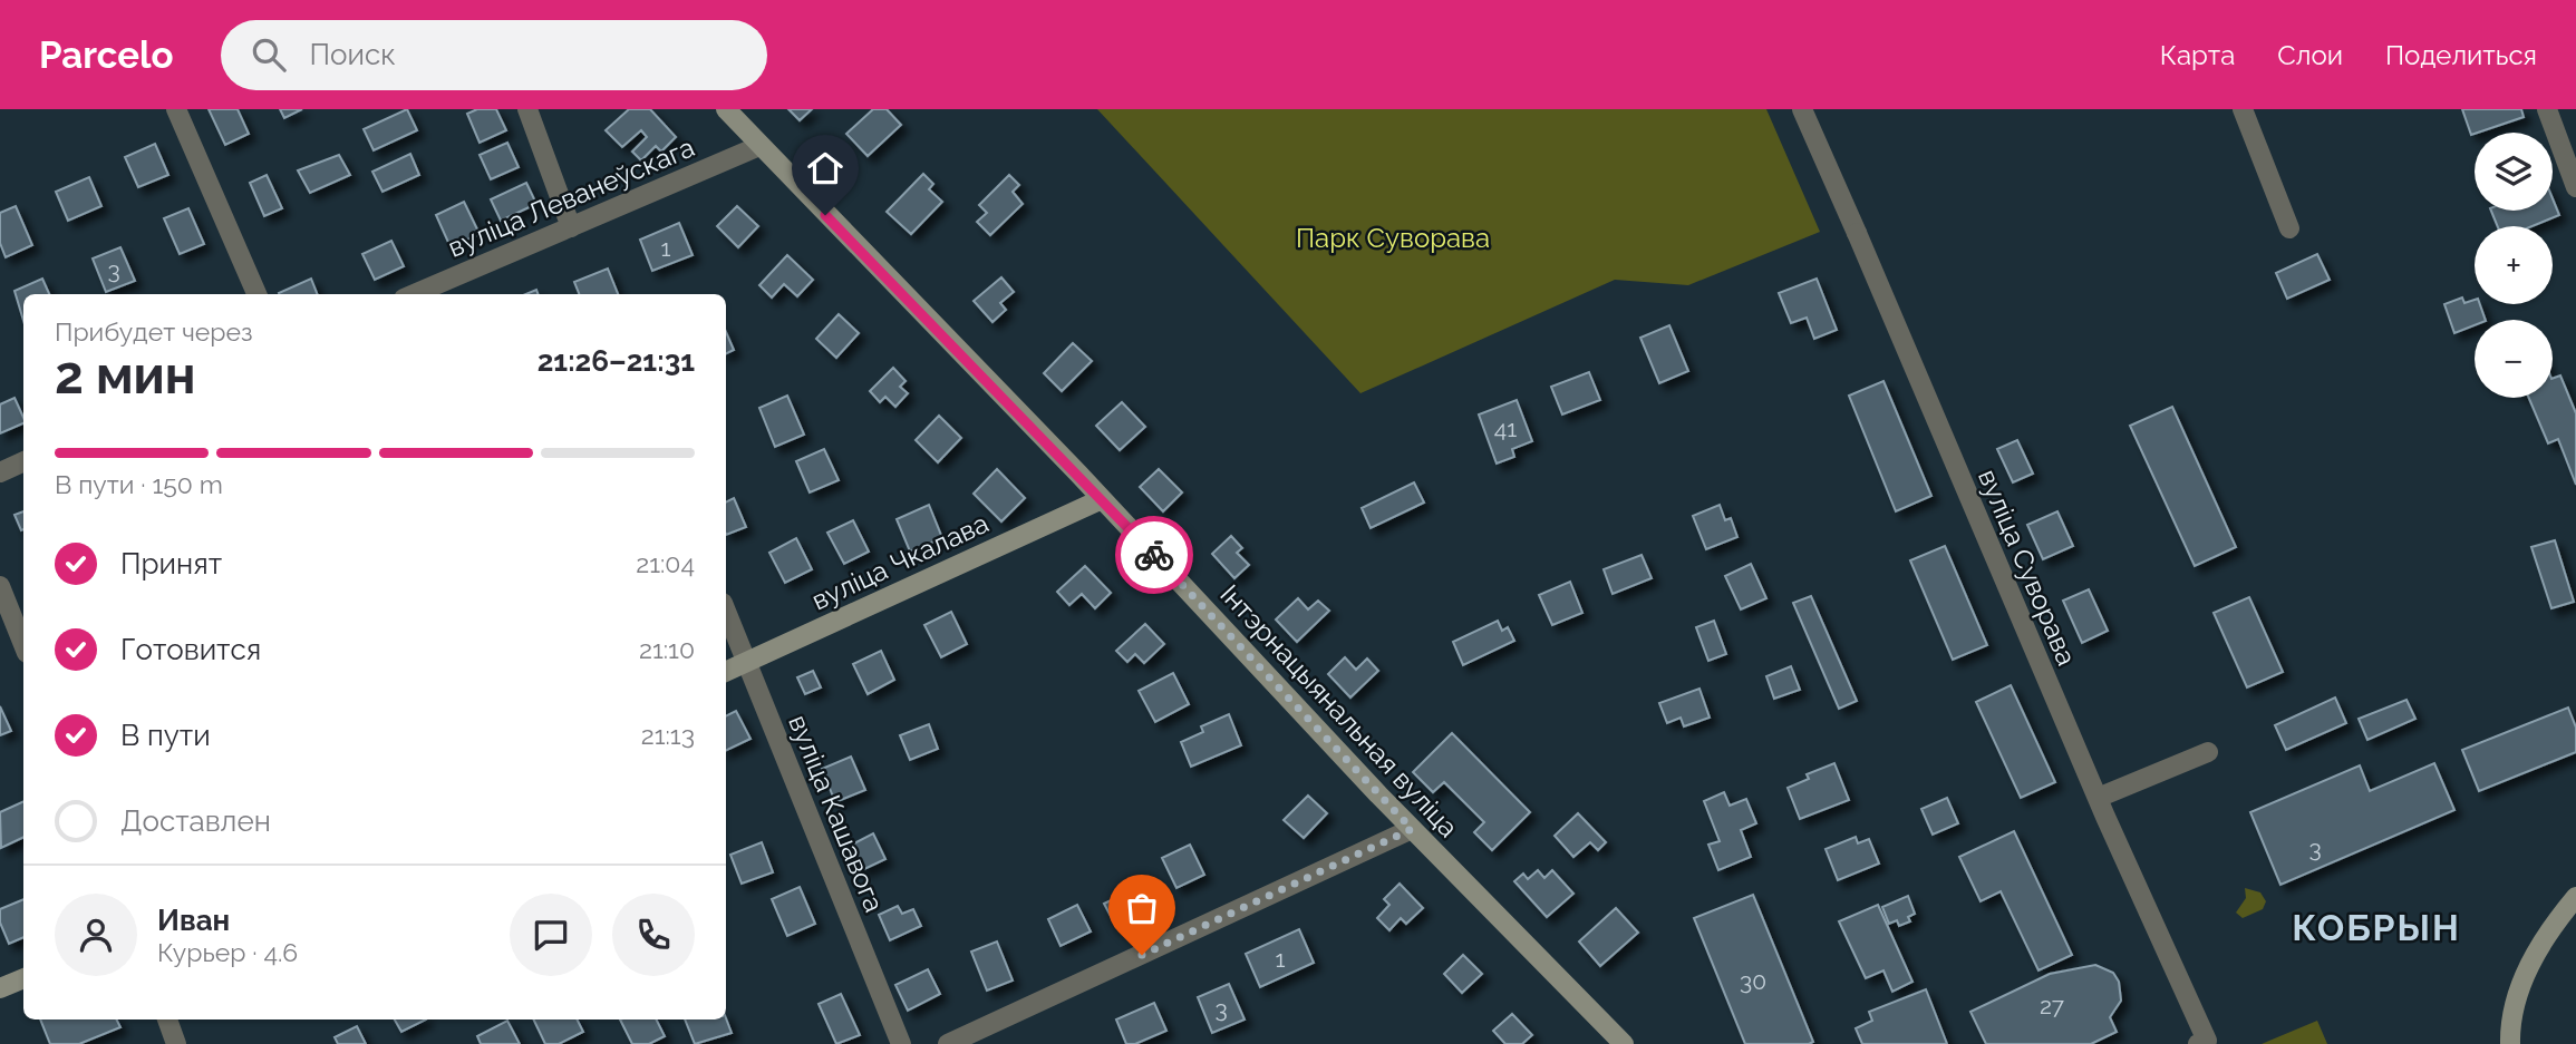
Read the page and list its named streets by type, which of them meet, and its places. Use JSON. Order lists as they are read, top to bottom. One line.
{"streets":{"main road":["вуліца Чкалава","Інтэрнацыянальная вуліца"],"street":["вуліца Леванеўскага","вуліца Суворава","вуліца Кашавога"]},"crossings":[["вуліца Леванеўскага","Інтэрнацыянальная вуліца"],["вуліца Чкалава","Інтэрнацыянальная вуліца"],["вуліца Чкалава","вуліца Кашавога"]],"districts":["КОБРЫН"],"parks":["Парк Суворава"],"house_numbers":["1","3","41","3","1","30","27","3"],"page":{"header":"Parcelo","search":"Поиск","nav":["Карта","Слои","Поделиться"],"map_buttons":["+","−"],"heading":["2 мин","Прибудет через","21:26–21:31"],"panel":["Иван","Курьер · 4.6"],"bar":"В пути · 150 m","list":[["Принят","21:04"],["Готовится","21:10"],["В пути","21:13"],"Доставлен"]}}
